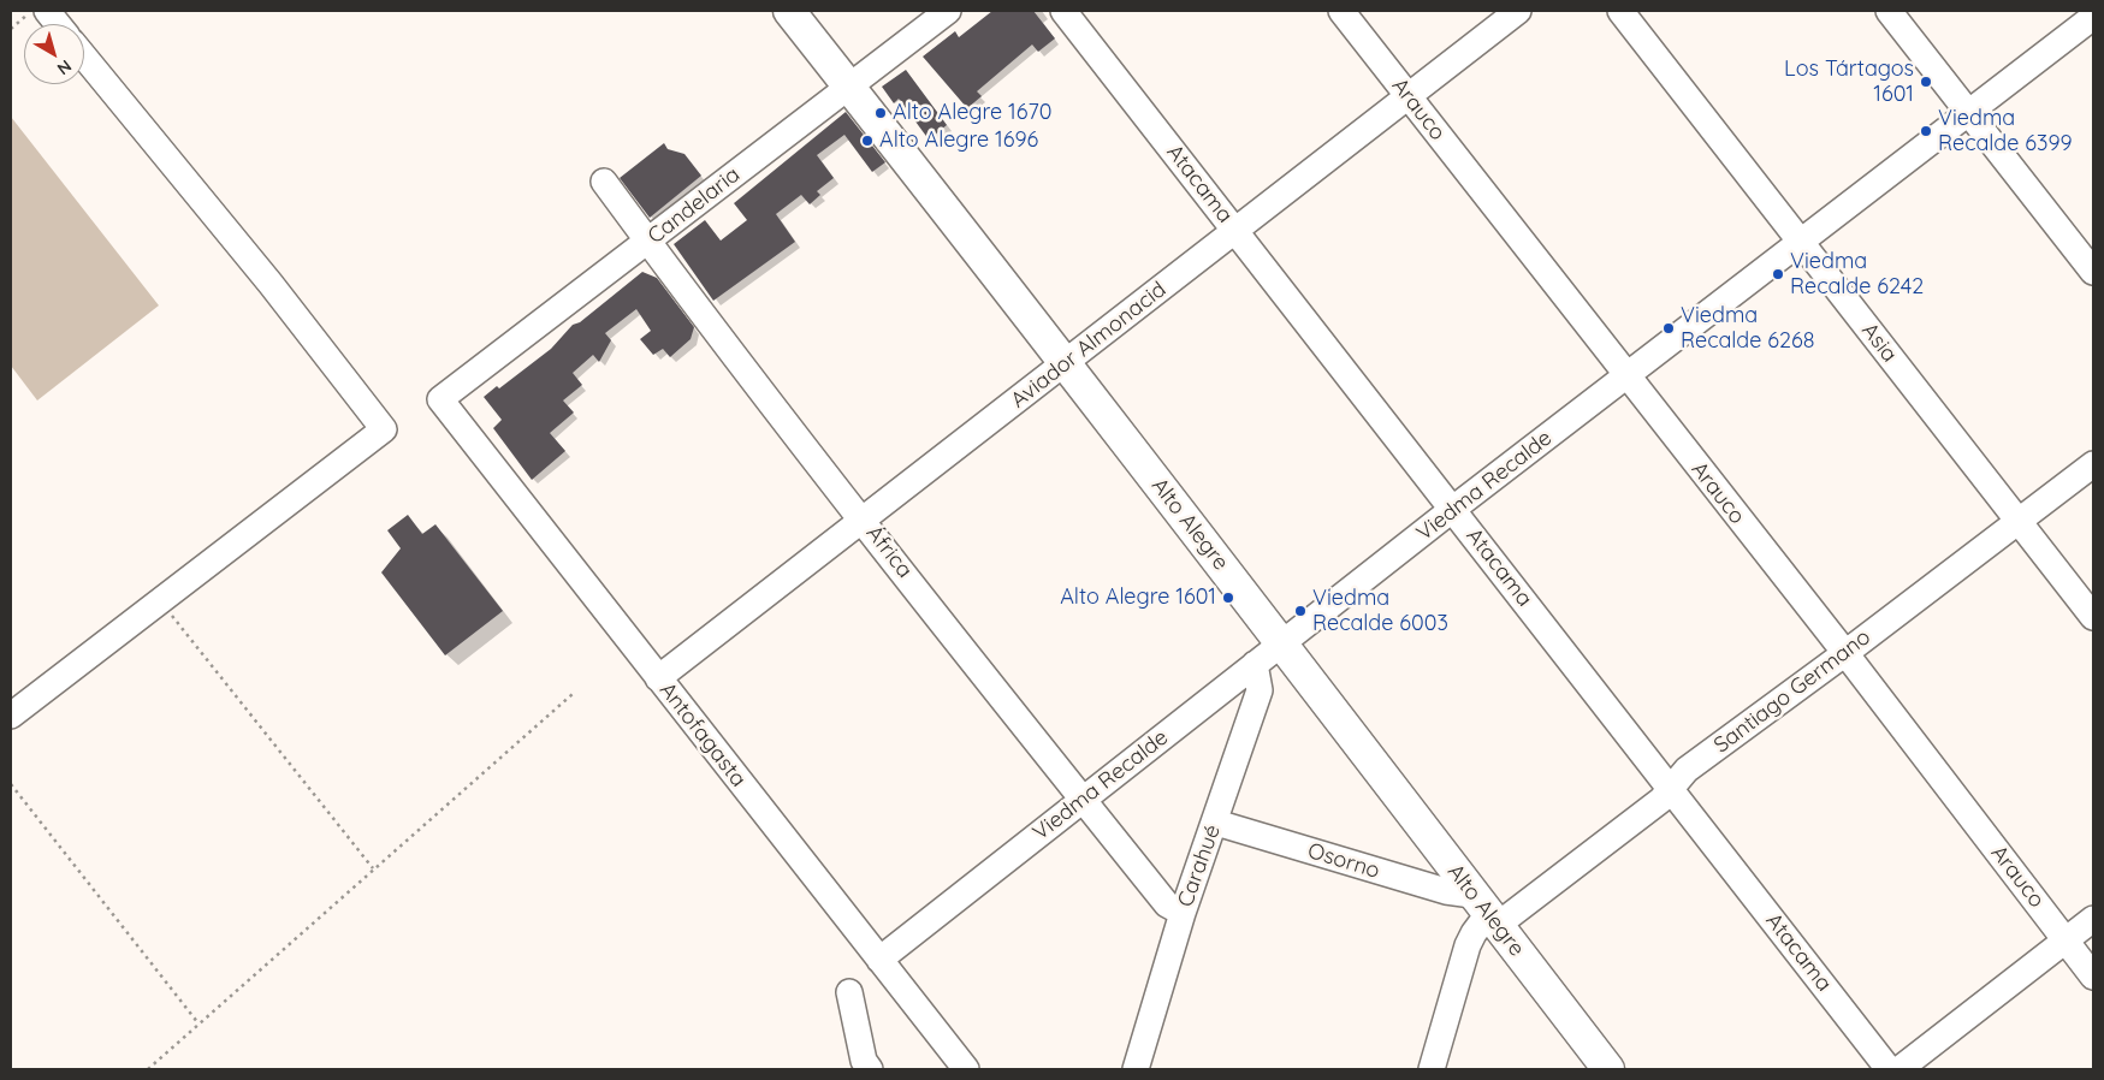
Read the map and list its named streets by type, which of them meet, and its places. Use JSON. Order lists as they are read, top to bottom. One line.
{"streets":{"main road":["Alto Alegre"],"street":["Arauco","Atacama","Candelaria","Asia","Aviador Almonacid","Viedma Recalde","África","Santiago Germano","Antofagasta","Osorno","Carahué"]},"crossings":[["Arauco","Aviador Almonacid"],["Arauco","Viedma Recalde"],["Arauco","Santiago Germano"],["Atacama","Aviador Almonacid"],["Atacama","Viedma Recalde"],["Atacama","Santiago Germano"],["Candelaria","Alto Alegre"],["Candelaria","África"],["Candelaria","Antofagasta"],["Asia","Viedma Recalde"],["Asia","Santiago Germano"],["Aviador Almonacid","Alto Alegre"],["Aviador Almonacid","África"],["Aviador Almonacid","Antofagasta"],["Viedma Recalde","Alto Alegre"],["Viedma Recalde","África"],["Viedma Recalde","Antofagasta"],["Viedma Recalde","Carahué"],["Alto Alegre","Santiago Germano"],["Alto Alegre","Osorno"],["África","Carahué"],["Santiago Germano","Osorno"],["Osorno","Carahué"]],"places":["Los Tártagos 1601","Alto Alegre 1670","Viedma Recalde 6399","Alto Alegre 1696","Viedma Recalde 6242","Viedma Recalde 6268","Alto Alegre 1601","Viedma Recalde 6003"],"north":"bottom right"}
